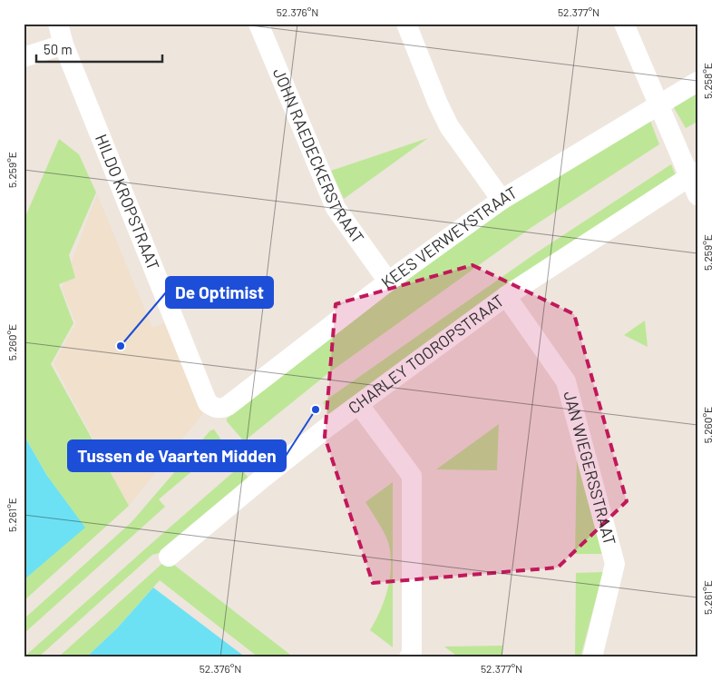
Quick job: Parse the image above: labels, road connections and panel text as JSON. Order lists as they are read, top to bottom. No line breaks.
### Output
{"streets":{"street":["JOHN RAEDECKERSTRAAT","HILDO KROPSTRAAT","KEES VERWEYSTRAAT","CHARLEY TOOROPSTRAAT","JAN WIEGERSSTRAAT"]},"crossings":[["JOHN RAEDECKERSTRAAT","KEES VERWEYSTRAAT"],["HILDO KROPSTRAAT","KEES VERWEYSTRAAT"],["CHARLEY TOOROPSTRAAT","JAN WIEGERSSTRAAT"]],"places":["De Optimist","Tussen de Vaarten Midden"],"scale_bar":"50 m","coordinates":["52.376°N","52.377°N","5.258°E","5.259°E","5.260°E","5.261°E"]}
